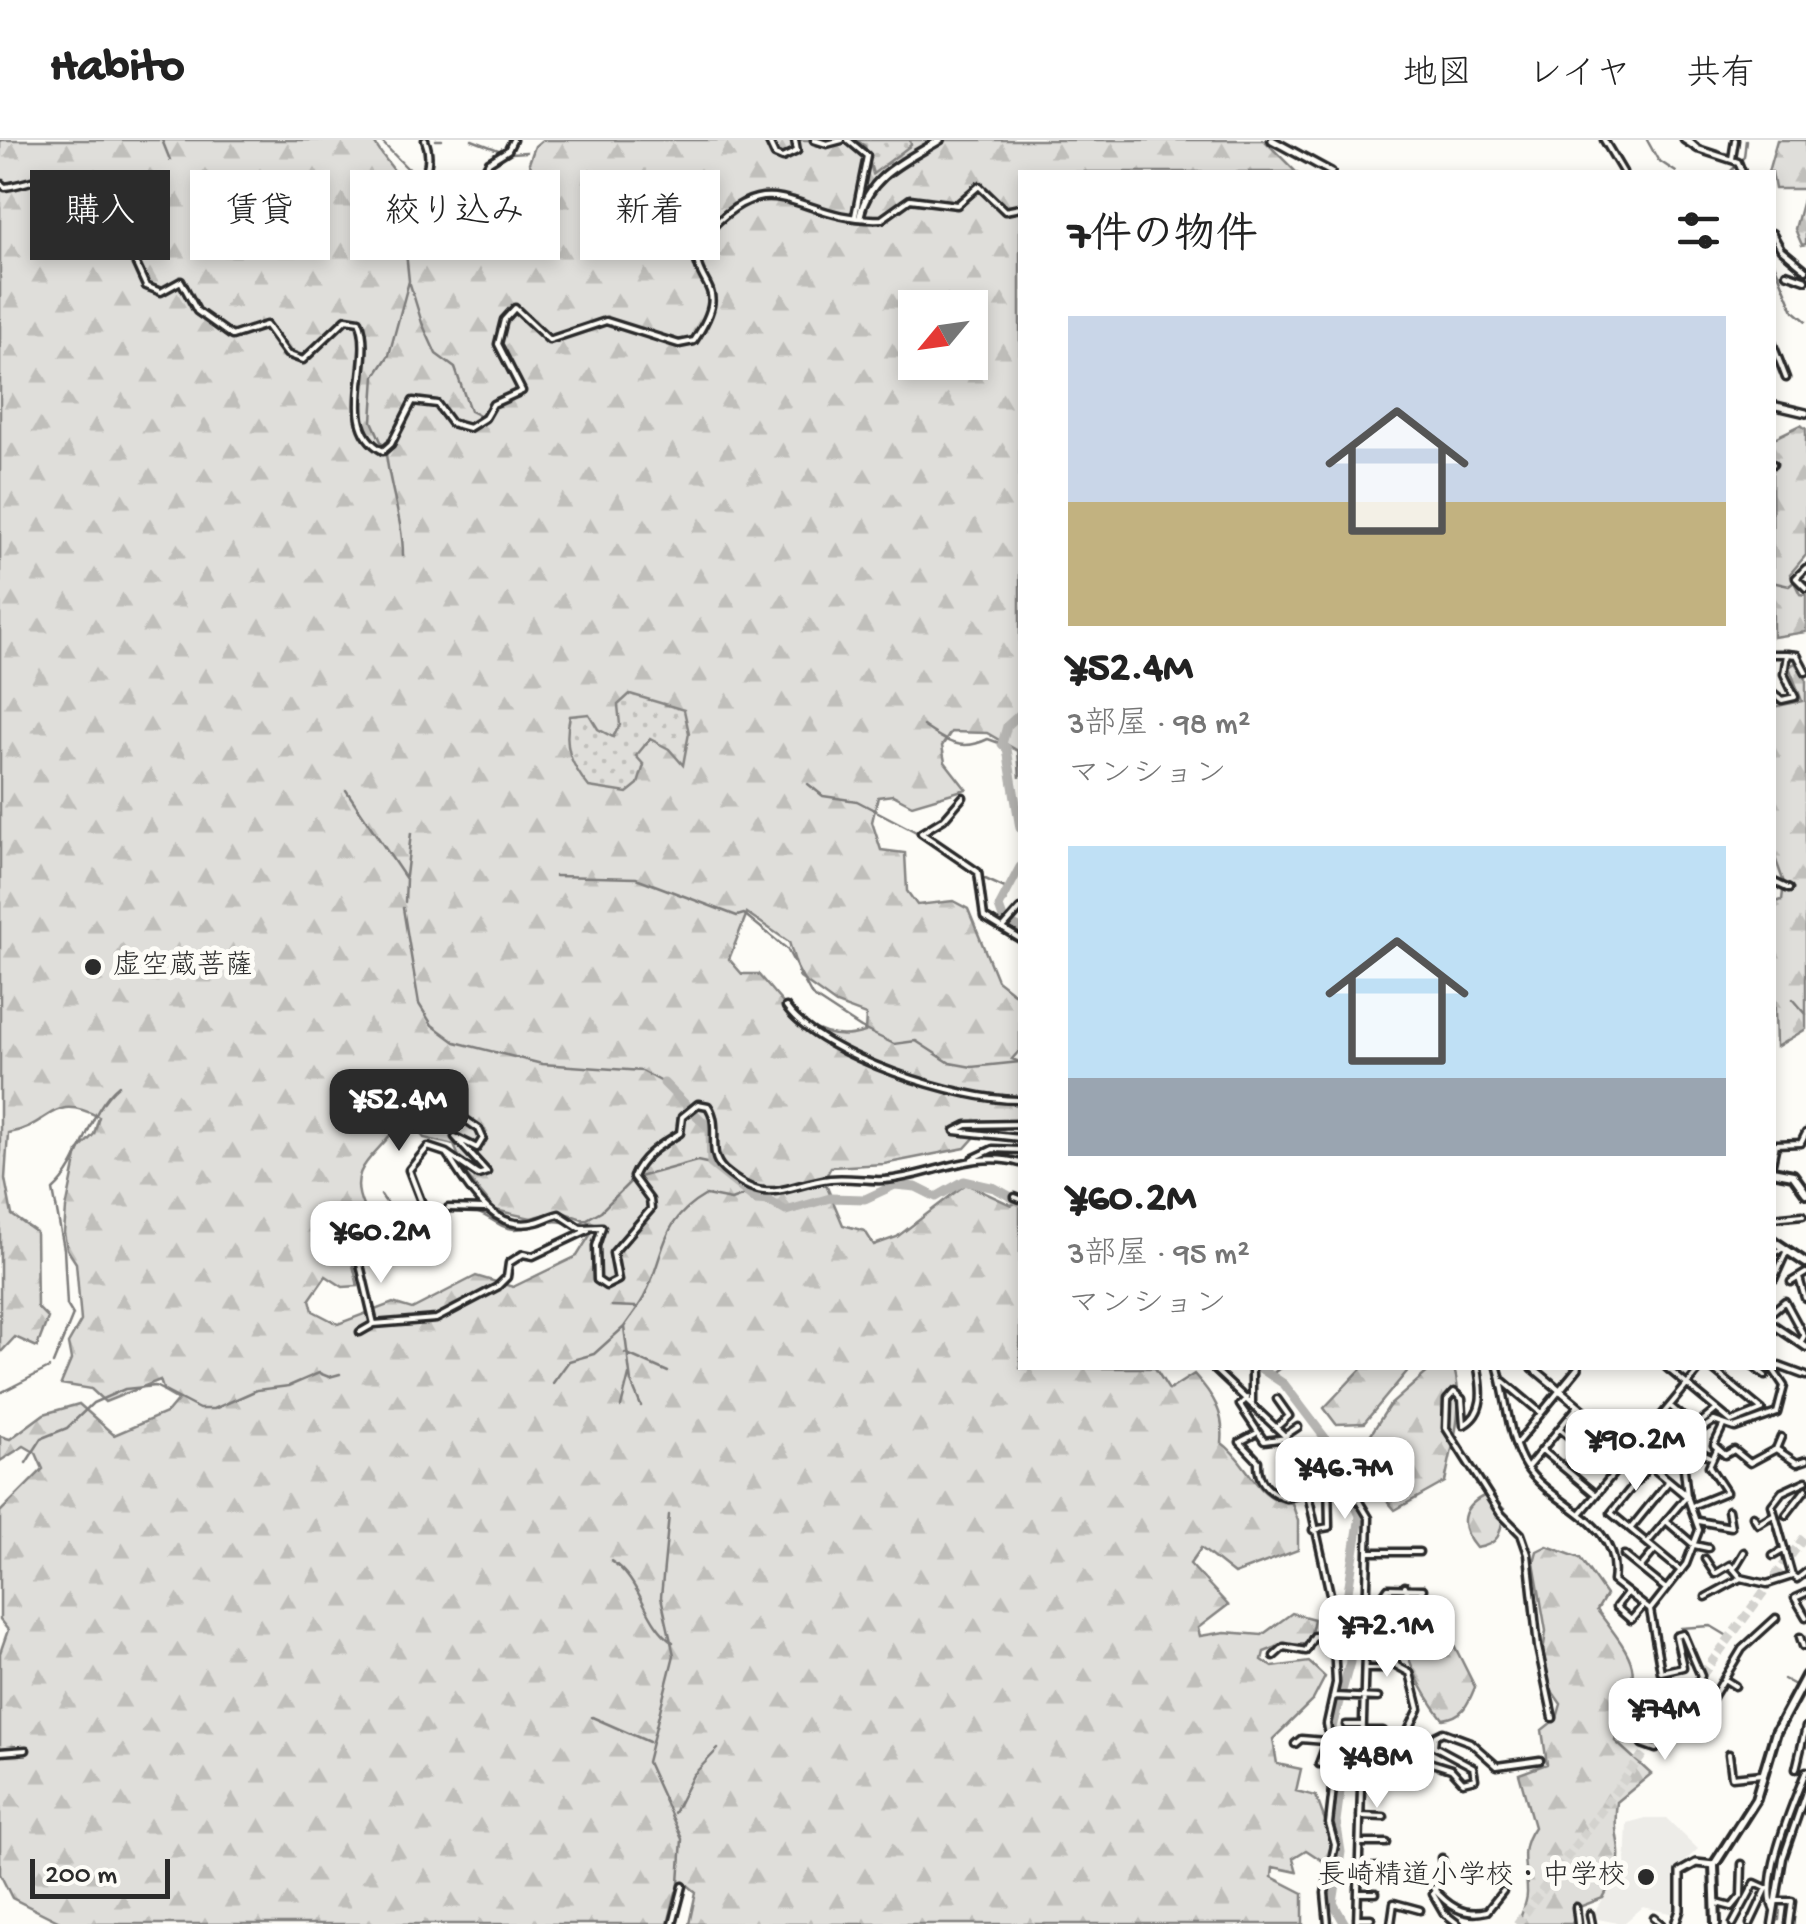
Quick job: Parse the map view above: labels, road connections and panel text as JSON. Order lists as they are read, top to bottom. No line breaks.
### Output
{"places":["虚空蔵菩薩","長崎精道小学校・中学校"],"scale_bar":"200 m","north":"bottom left","page":{"header":"Habito","nav":["地図","レイヤ","共有"],"chip":["購入","賃貸","絞り込み","新着"],"heading":"7件の物件","list":[{"name":"¥52.4M","note":"3部屋 · 98 m² · マンション"},{"name":"¥60.2M","note":"3部屋 · 95 m² · マンション"}],"price":["¥52.4M","¥60.2M","¥90.2M","¥46.7M","¥72.1M","¥74M","¥48M"],"scale":"200 m"}}
